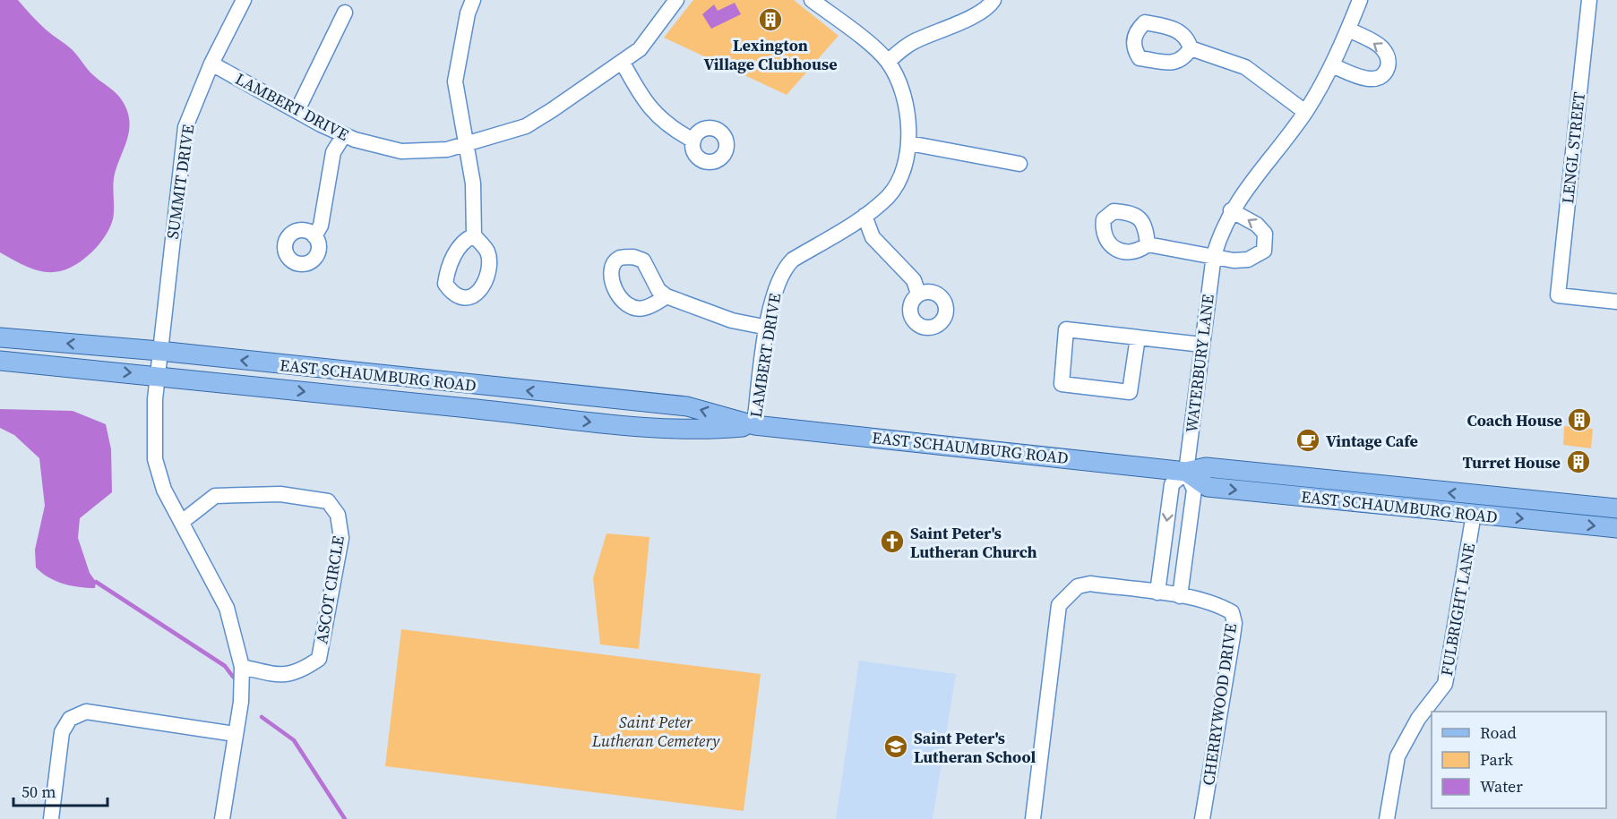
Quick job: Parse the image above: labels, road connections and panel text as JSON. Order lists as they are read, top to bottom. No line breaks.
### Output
{"streets":{"main road":["EAST SCHAUMBURG ROAD"],"street":["LAMBERT DRIVE","LENGL STREET","SUMMIT DRIVE","WATERBURY LANE","ASCOT CIRCLE","FULBRIGHT LANE","CHERRYWOOD DRIVE"]},"crossings":[["LAMBERT DRIVE","SUMMIT DRIVE"],["LAMBERT DRIVE","EAST SCHAUMBURG ROAD"],["SUMMIT DRIVE","EAST SCHAUMBURG ROAD"],["SUMMIT DRIVE","ASCOT CIRCLE"],["WATERBURY LANE","EAST SCHAUMBURG ROAD"],["WATERBURY LANE","CHERRYWOOD DRIVE"],["EAST SCHAUMBURG ROAD","FULBRIGHT LANE"]],"parks":["Saint Peter Lutheran Cemetery"],"places":{"building":["Lexington Village Clubhouse","Coach House","Turret House"],"cafe":["Vintage Cafe"],"church":["Saint Peter's Lutheran Church"],"school or university":["Saint Peter's Lutheran School"]},"legend":["Road","Park","Water"],"scale_bar":"50 m"}
